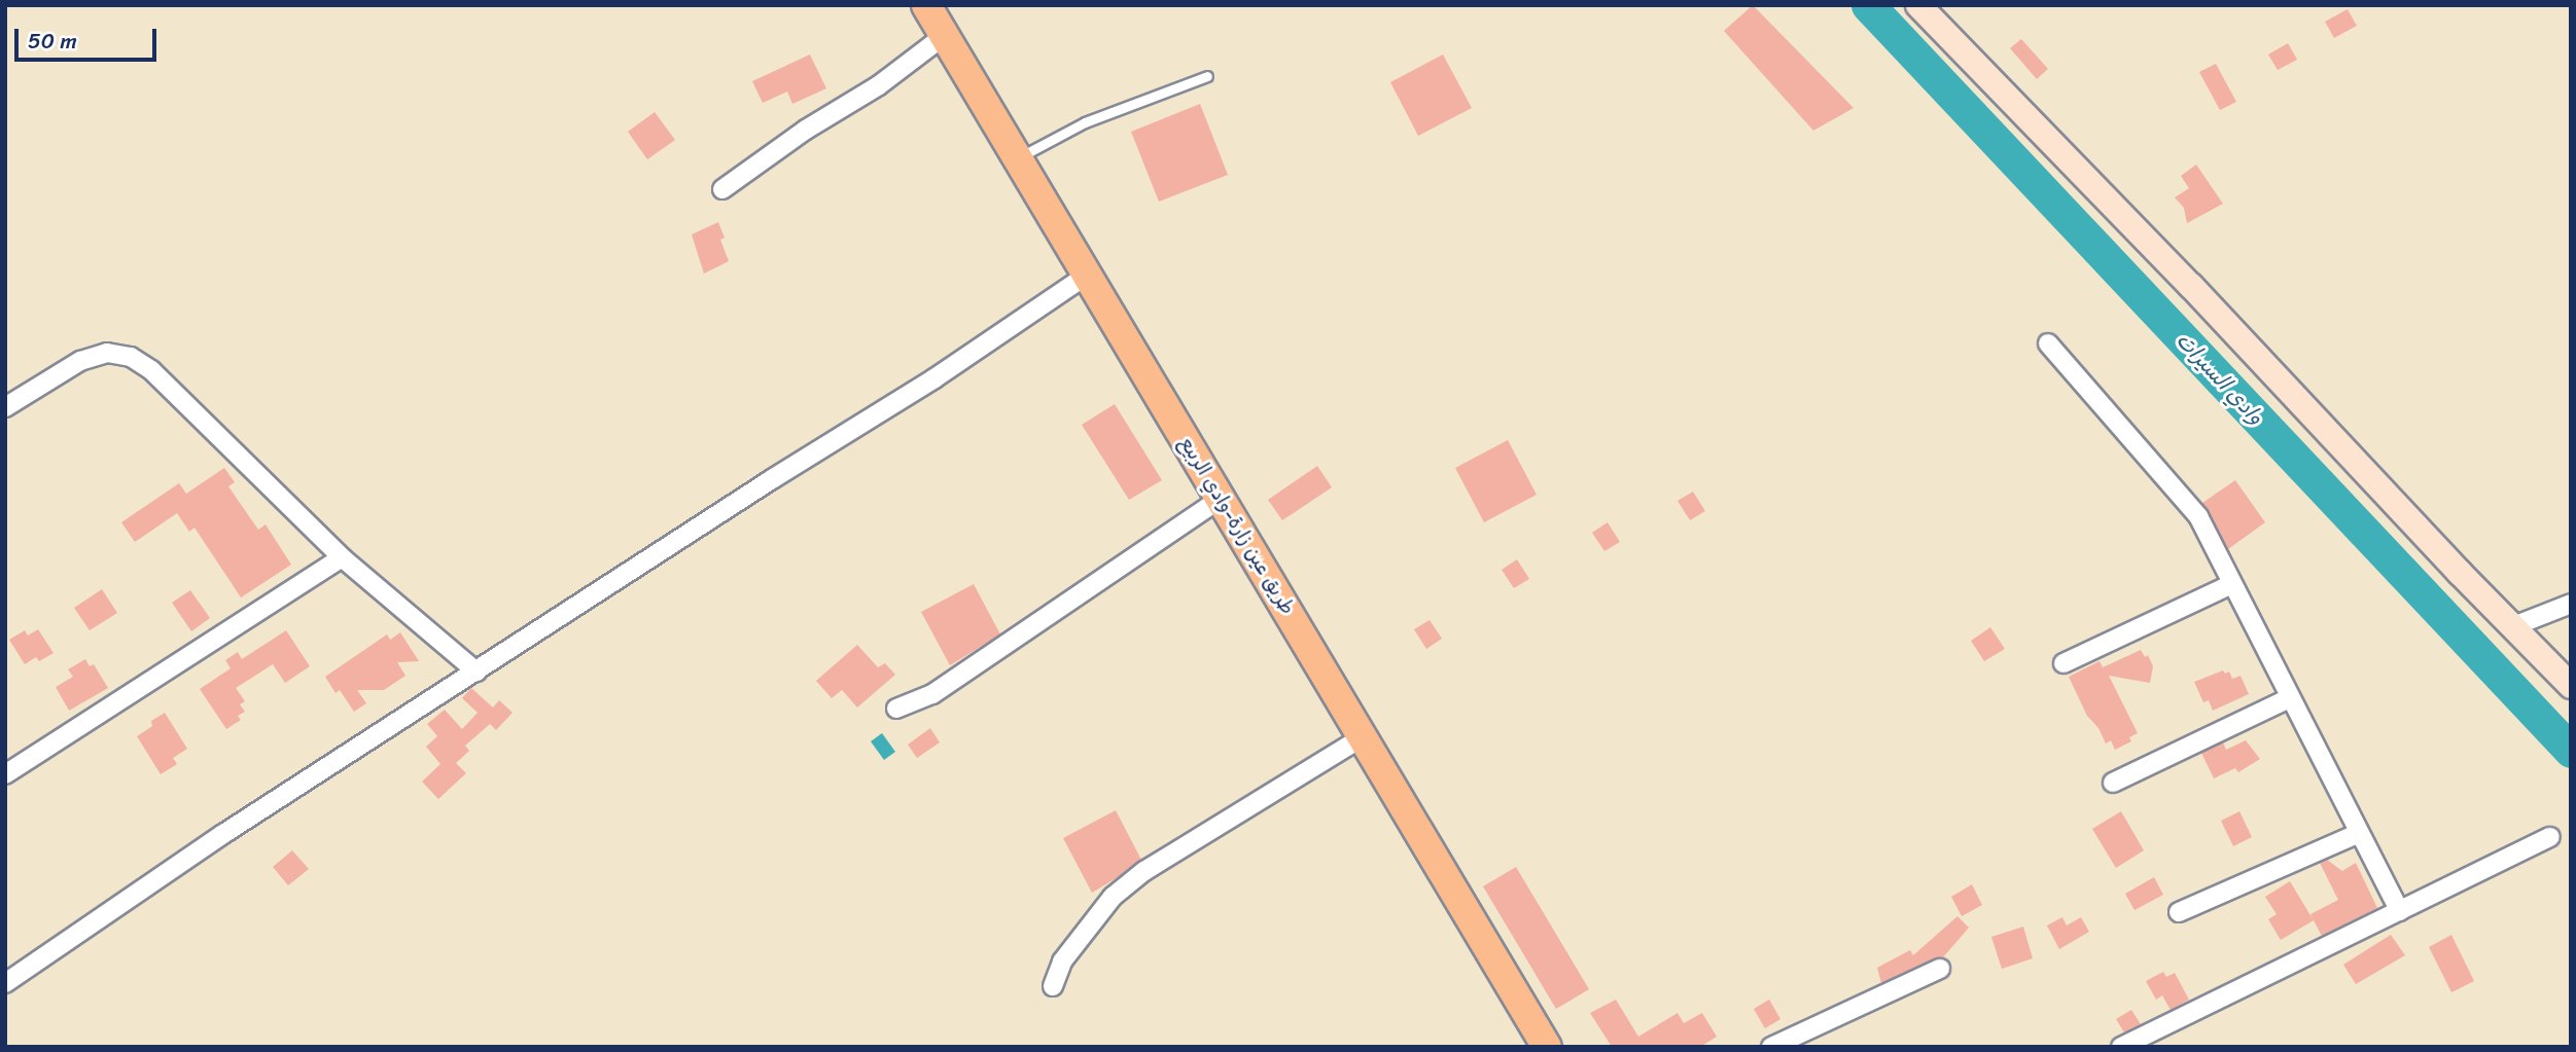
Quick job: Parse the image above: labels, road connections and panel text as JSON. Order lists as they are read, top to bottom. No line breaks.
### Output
{"streets":{"main road":["طريق عين زارة-وادي الربيع"]},"water":["وادي السيرات"],"scale_bar":"50 m"}
